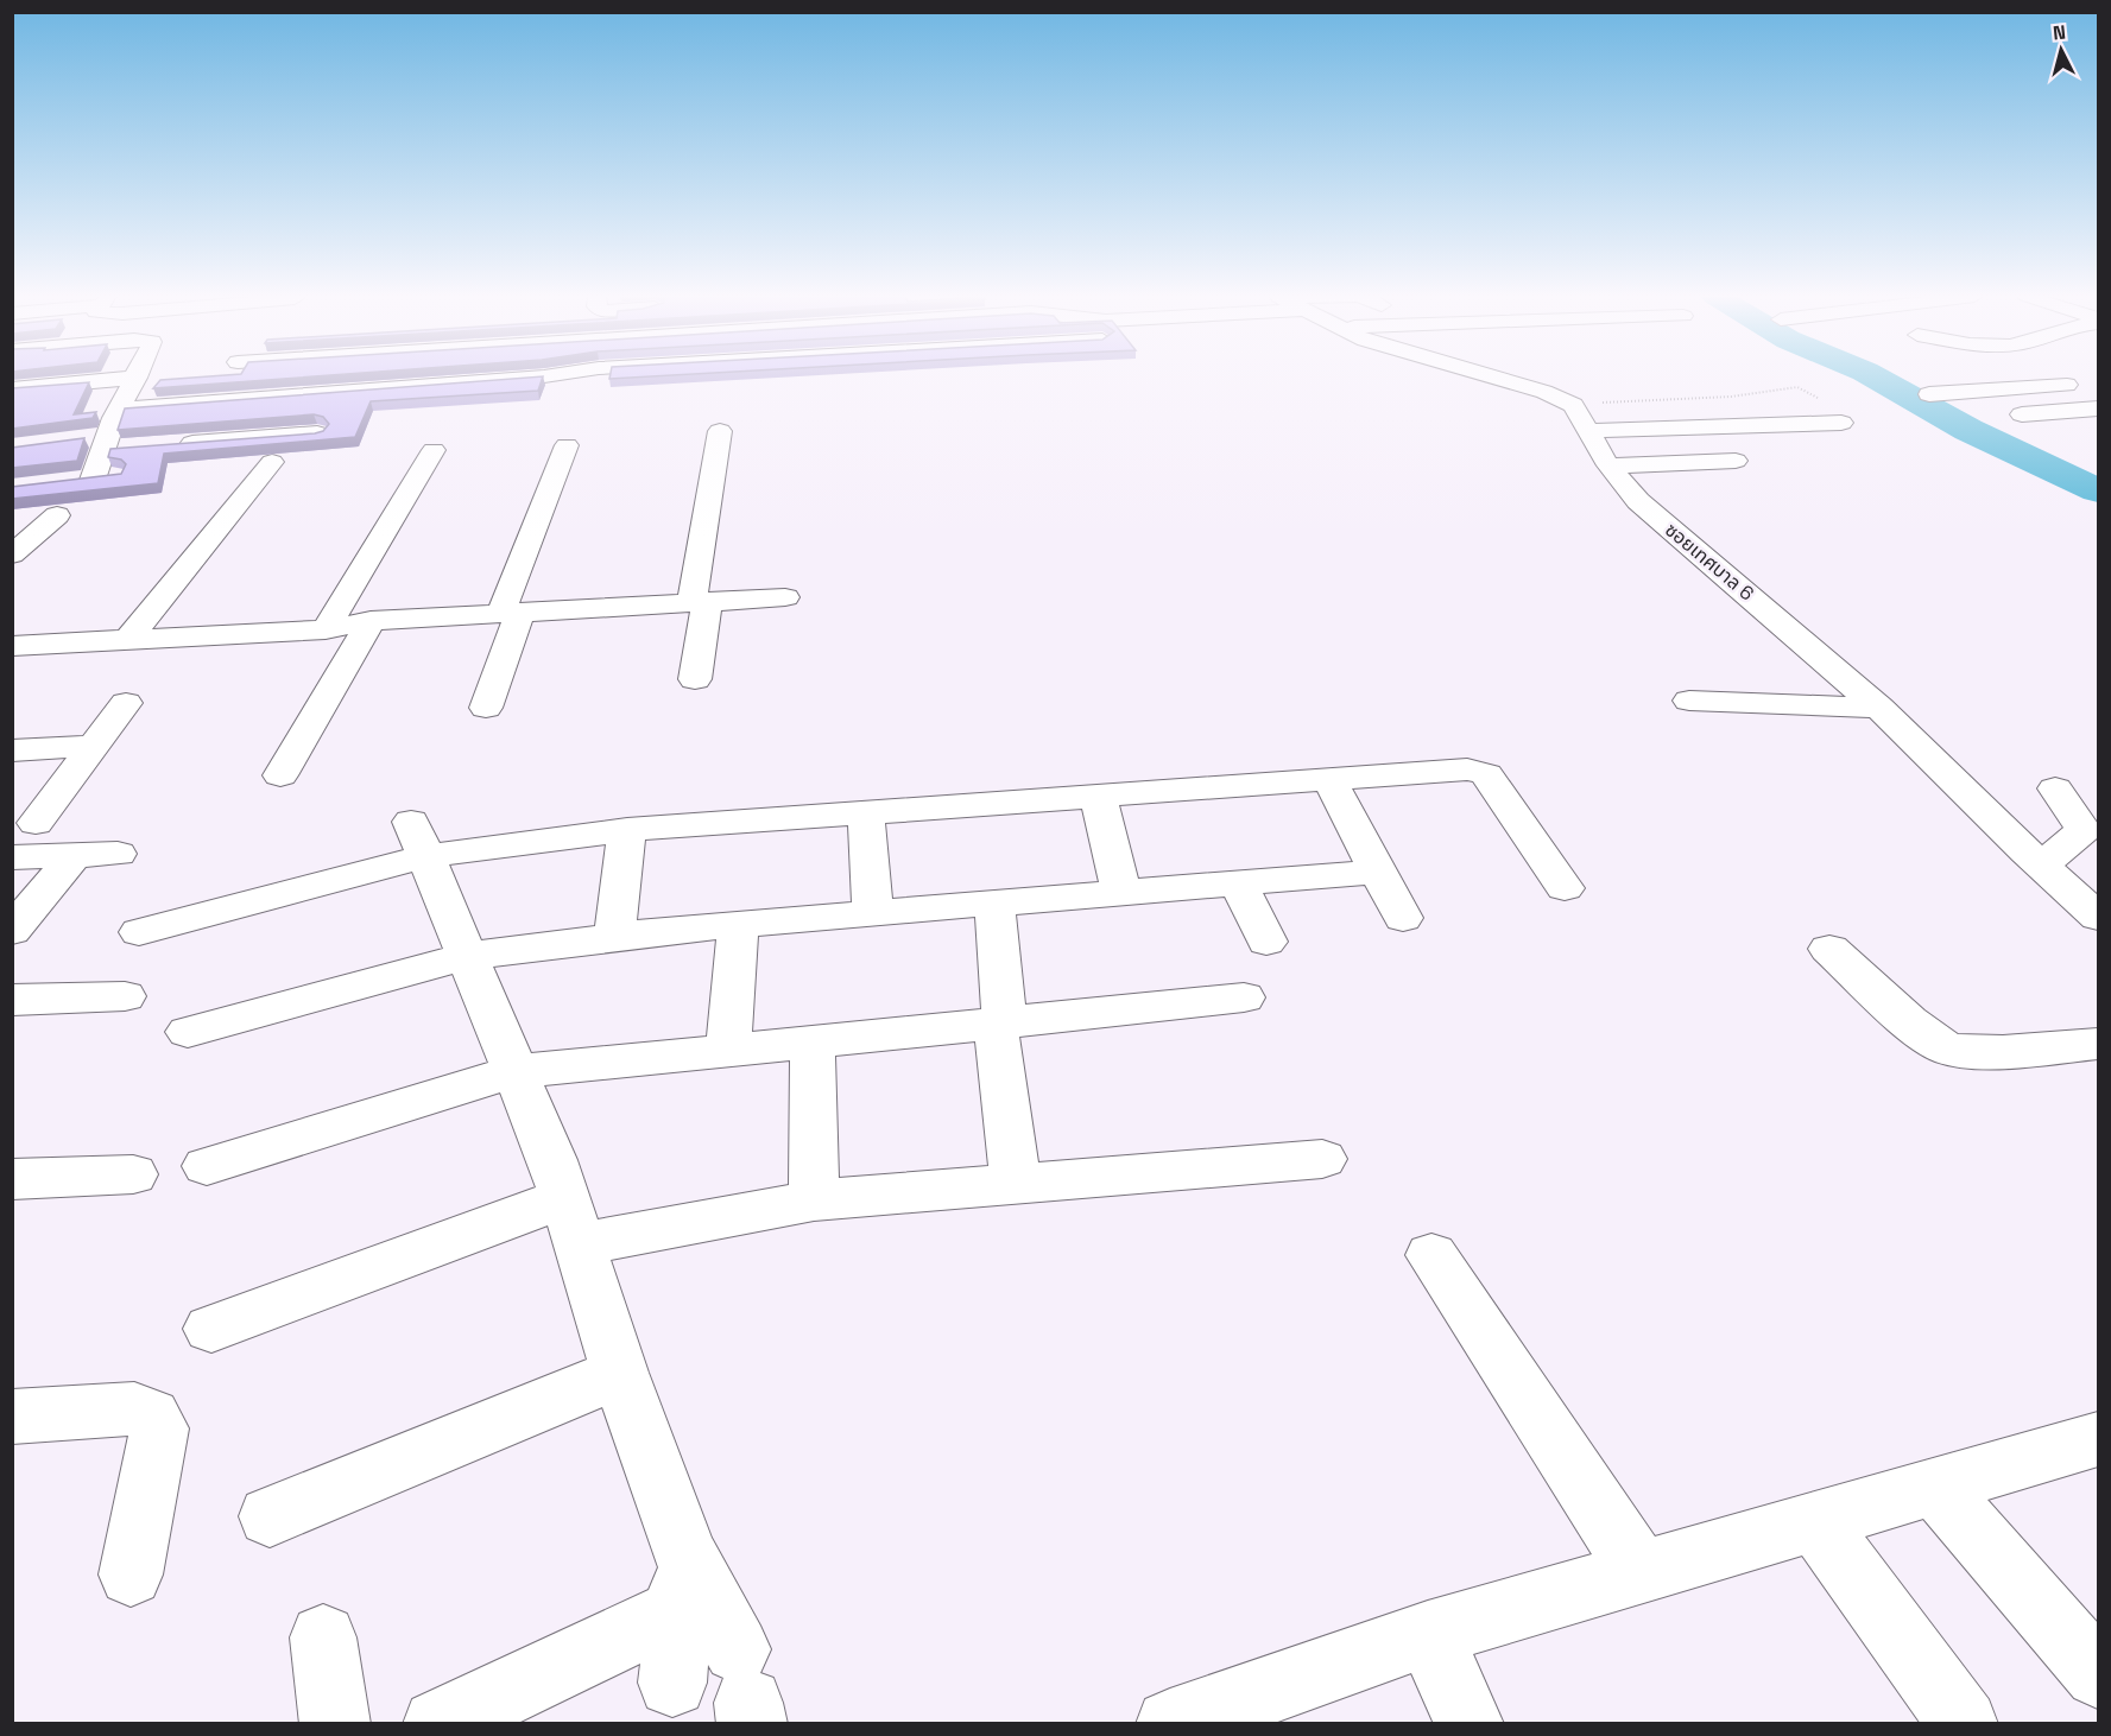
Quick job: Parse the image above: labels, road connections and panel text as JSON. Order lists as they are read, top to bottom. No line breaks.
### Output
{"streets":{"street":["ซอยเทศบาล 6"]},"north":"top"}
